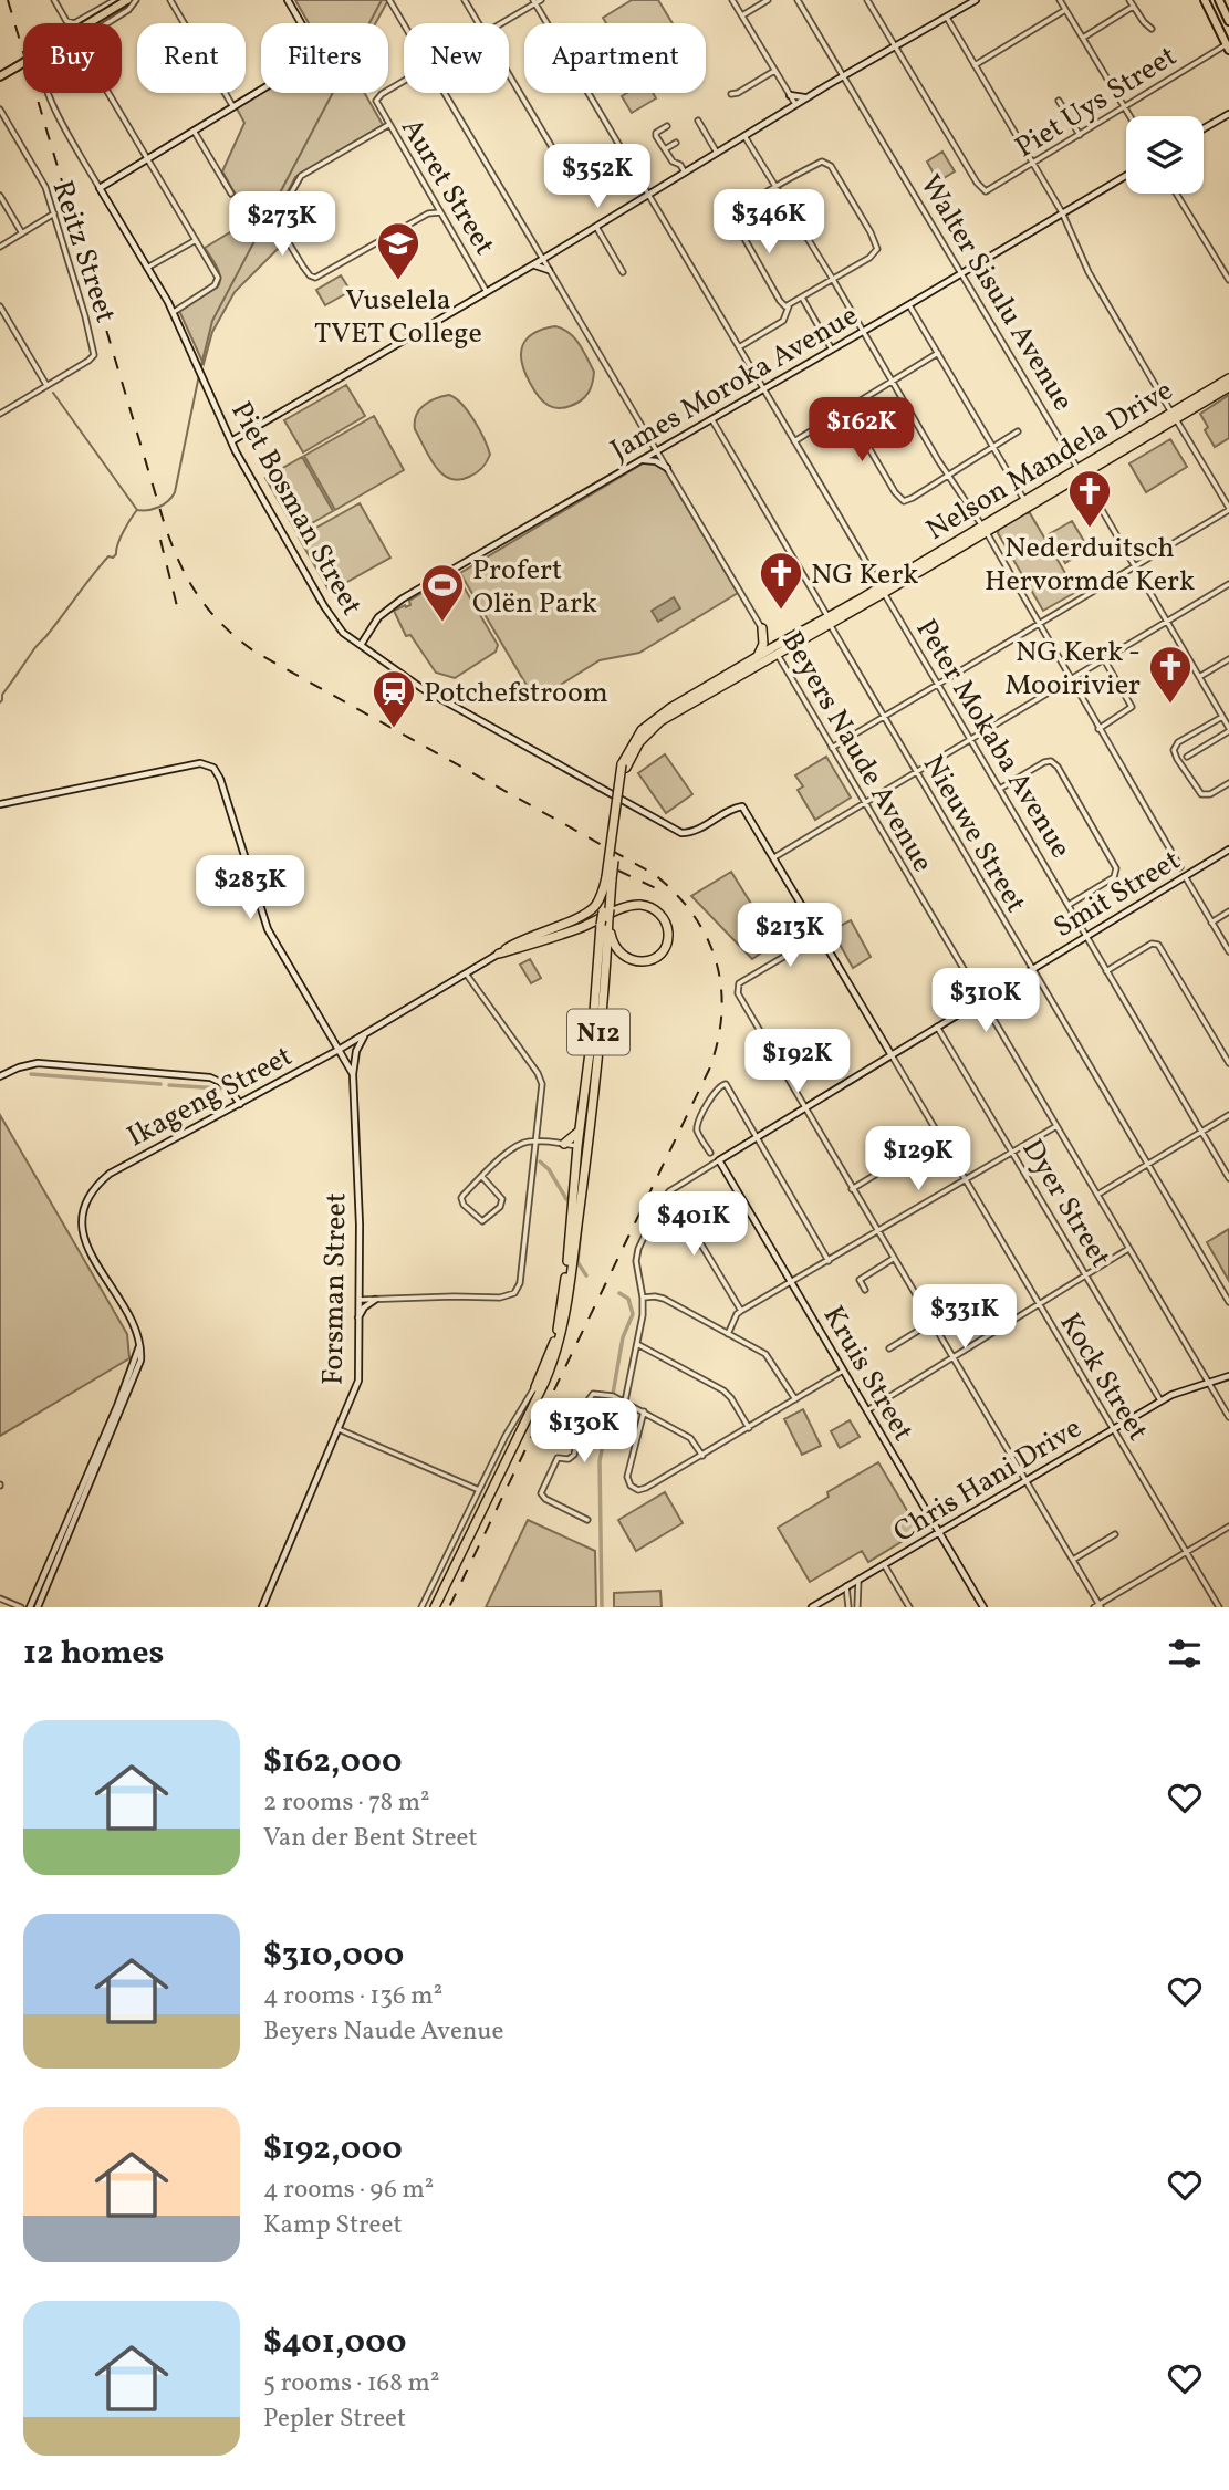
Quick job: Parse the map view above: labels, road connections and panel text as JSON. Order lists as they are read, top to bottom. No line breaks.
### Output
{"streets":{"highway":["Nelson Mandela Drive","N12"],"street":["Piet Uys Street","Auret Street","Reitz Street","Walter Sisulu Avenue","James Moroka Avenue","Piet Bosman Street","Peter Mokaba Avenue","Beyers Naude Avenue","Nieuwe Street","Smit Street","Ikageng Street","Dyer Street","Forsman Street","Kruis Street","Kock Street","Chris Hani Drive"]},"crossings":[["Walter Sisulu Avenue","James Moroka Avenue"],["Walter Sisulu Avenue","Nelson Mandela Drive"],["James Moroka Avenue","Piet Bosman Street"],["James Moroka Avenue","Peter Mokaba Avenue"],["James Moroka Avenue","Beyers Naude Avenue"],["James Moroka Avenue","Nieuwe Street"],["Nelson Mandela Drive","Peter Mokaba Avenue"],["Nelson Mandela Drive","Beyers Naude Avenue"],["Nelson Mandela Drive","Nieuwe Street"],["Piet Bosman Street","Kock Street"],["Peter Mokaba Avenue","Smit Street"],["Beyers Naude Avenue","Smit Street"],["Beyers Naude Avenue","Chris Hani Drive"],["Nieuwe Street","Smit Street"],["Smit Street","Dyer Street"],["Smit Street","Kruis Street"],["Smit Street","Kock Street"],["Ikageng Street","Forsman Street"],["Dyer Street","Chris Hani Drive"],["Kruis Street","Chris Hani Drive"],["Kock Street","Chris Hani Drive"]],"places":{"school or university":["Vuselela TVET College"],"church":["Nederduitsch Hervormde Kerk","NG Kerk","NG Kerk - Mooirivier"],"sports":["Profert Olën Park"],"station":["Potchefstroom"]},"page":{"chip":["Buy","Rent","Filters","New","Apartment"],"price":["$352K","$346K","$273K","$162K","$283K","$213K","$310K","$192K","$129K","$401K","$331K","$130K"],"heading":"12 homes","list":[{"name":"$162,000","note":"2 rooms · 78 m² · Van der Bent Street"},{"name":"$310,000","note":"4 rooms · 136 m² · Beyers Naude Avenue"},{"name":"$192,000","note":"4 rooms · 96 m² · Kamp Street"},{"name":"$401,000","note":"5 rooms · 168 m² · Pepler Street"}]}}
